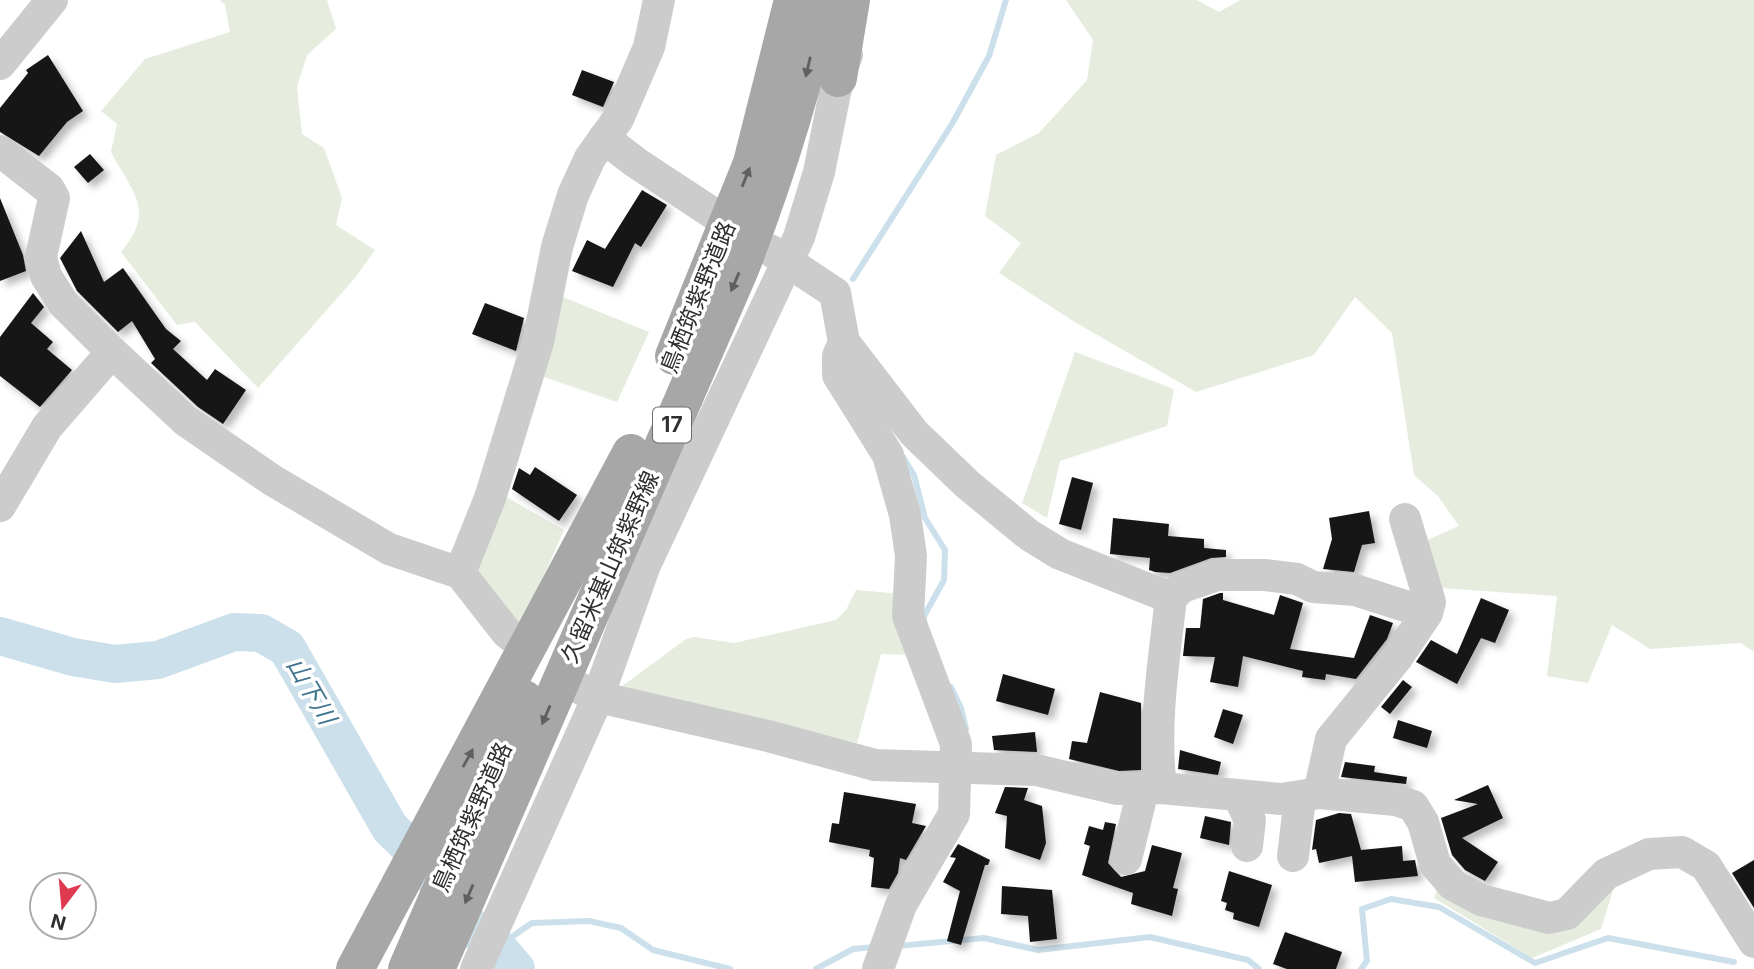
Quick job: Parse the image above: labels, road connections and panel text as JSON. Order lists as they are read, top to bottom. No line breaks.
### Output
{"streets":{"main road":["鳥栖筑紫野道路","17","久留米基山筑紫野線"]},"crossings":[["鳥栖筑紫野道路","久留米基山筑紫野線"]],"one_way":["鳥栖筑紫野道路","久留米基山筑紫野線"],"water":["山下川"],"north":"bottom"}
